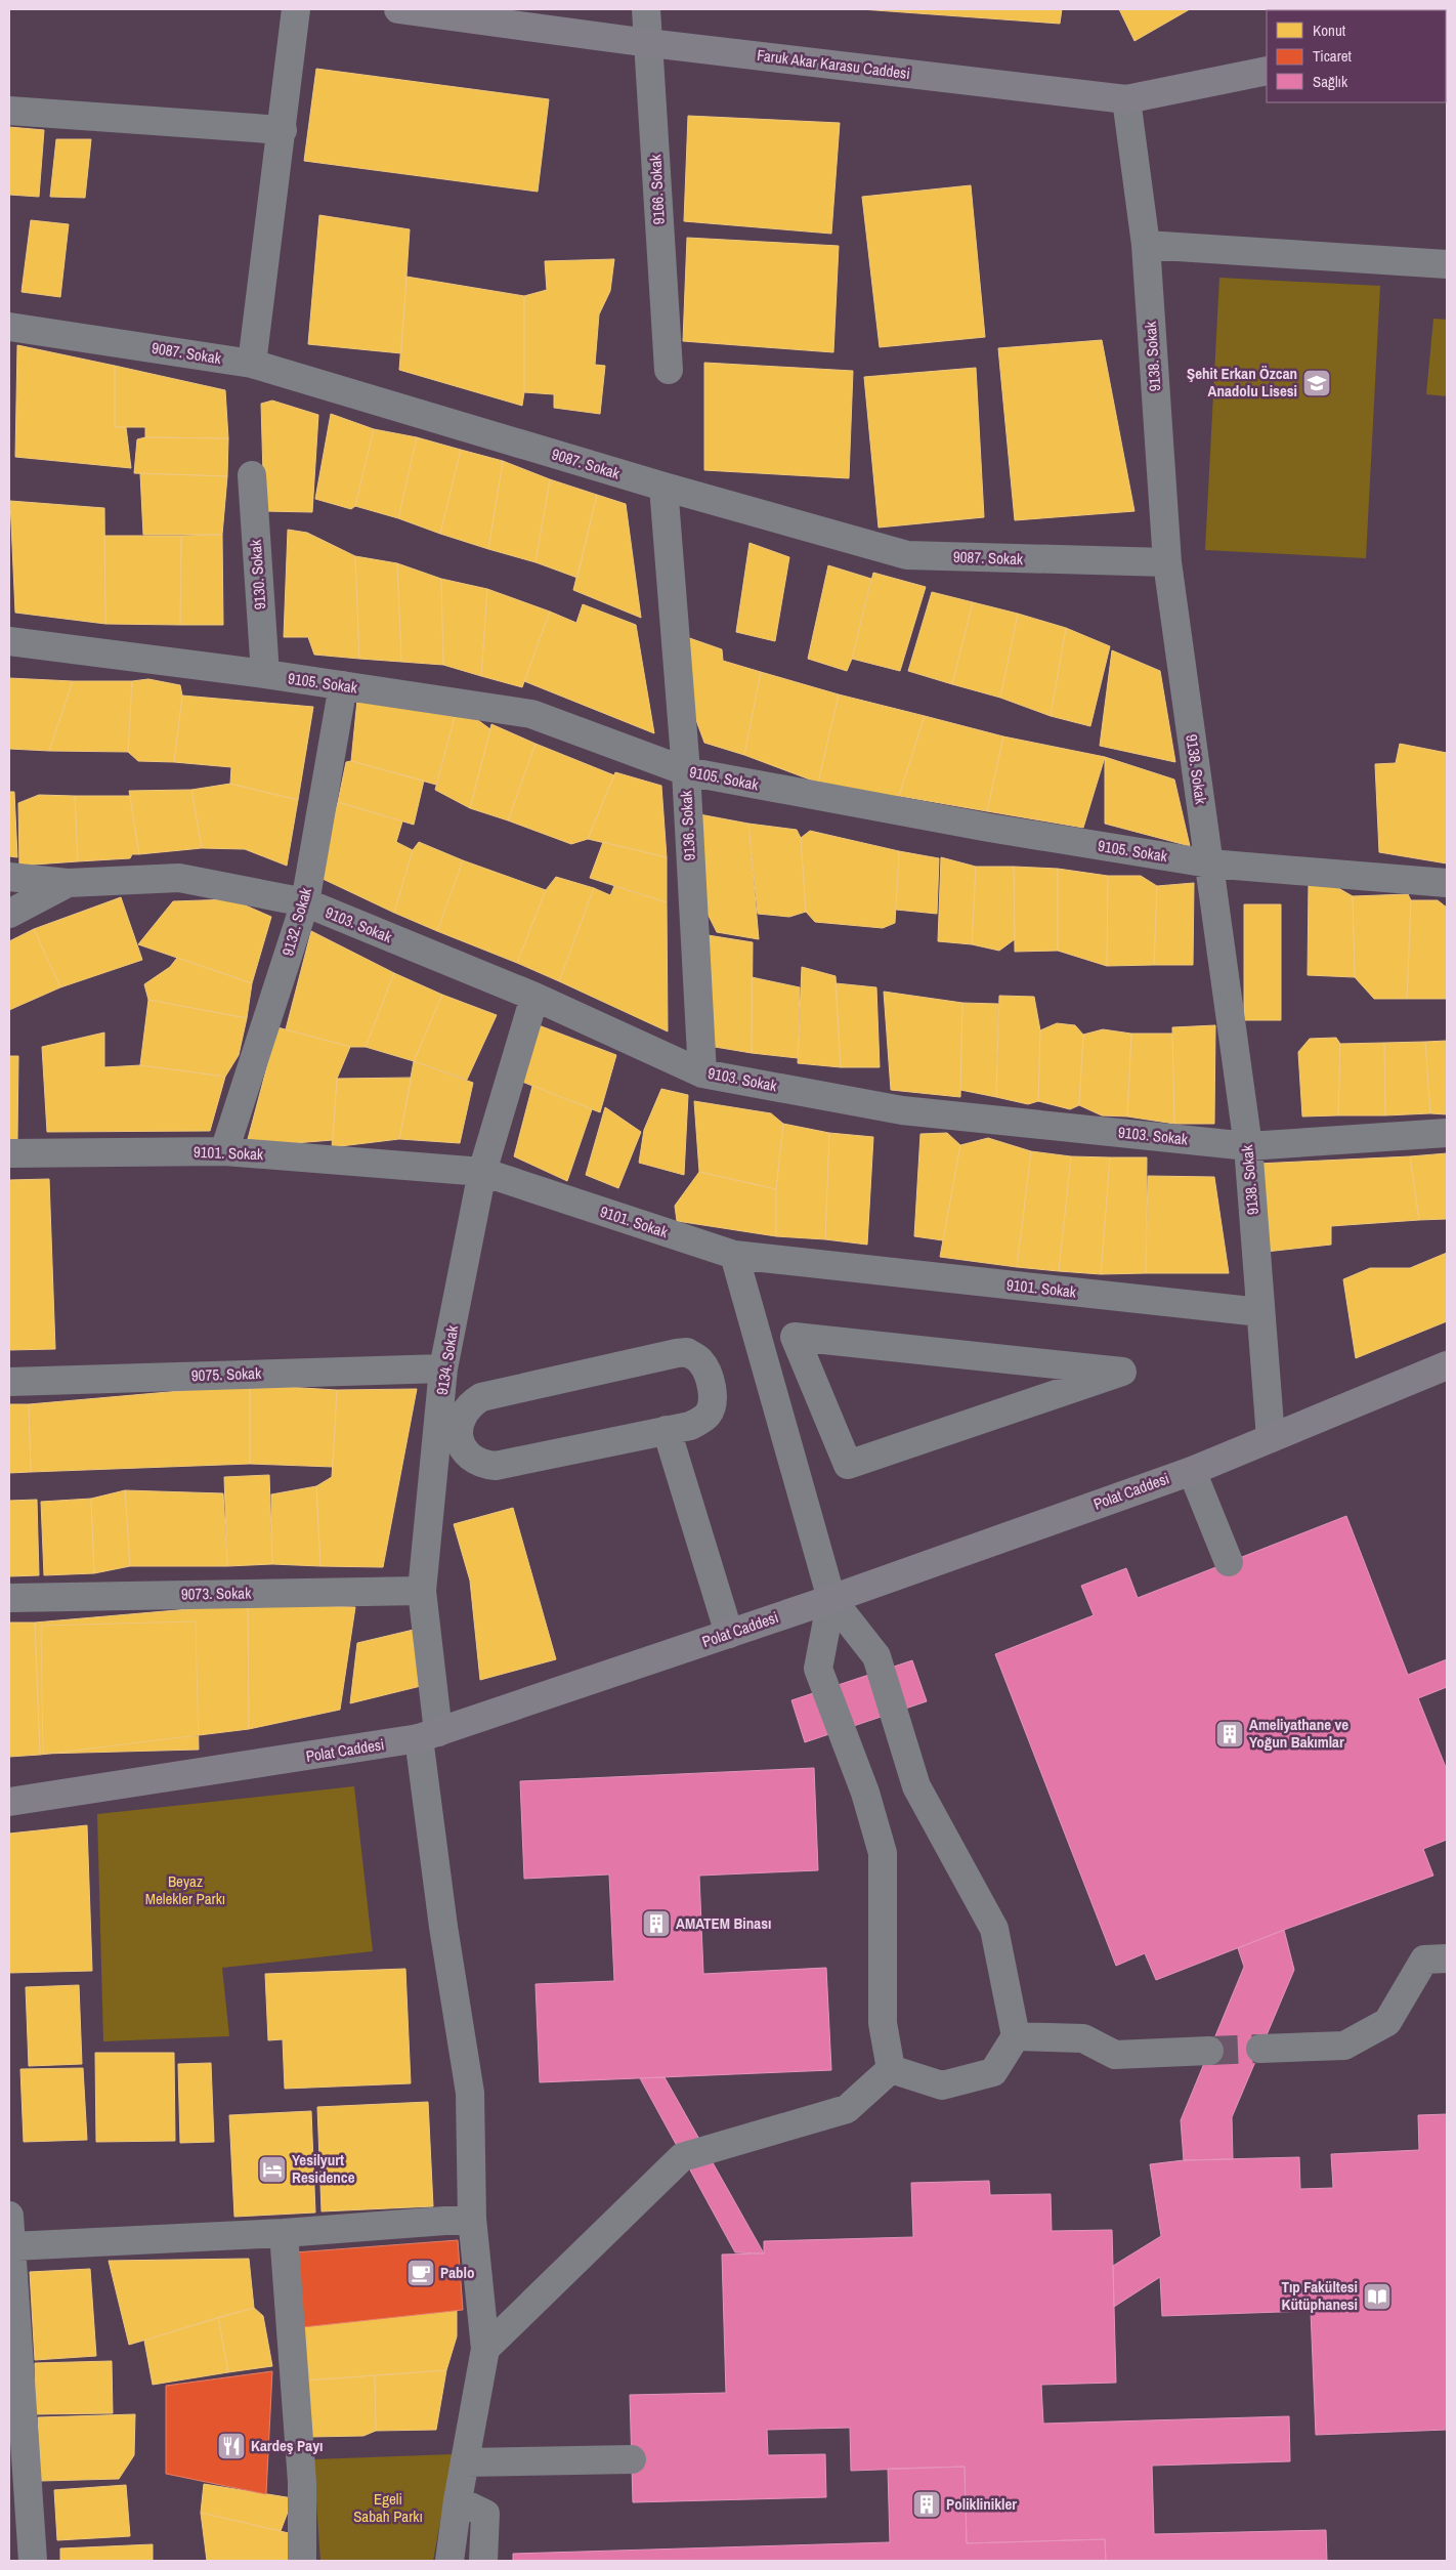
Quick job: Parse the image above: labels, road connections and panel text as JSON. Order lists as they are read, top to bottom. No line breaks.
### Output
{"streets":{"main road":["Faruk Akar Karasu Caddesi","Polat Caddesi"],"street":["9166. Sokak","9087. Sokak","9138. Sokak","9130. Sokak","9105. Sokak","9136. Sokak","9132. Sokak","9103. Sokak","9101. Sokak","9134. Sokak","9075. Sokak","9073. Sokak"]},"crossings":[["Faruk Akar Karasu Caddesi","9166. Sokak"],["Faruk Akar Karasu Caddesi","9138. Sokak"],["9087. Sokak","9138. Sokak"],["9087. Sokak","9136. Sokak"],["9138. Sokak","9105. Sokak"],["9138. Sokak","9103. Sokak"],["9138. Sokak","9101. Sokak"],["9138. Sokak","Polat Caddesi"],["9130. Sokak","9105. Sokak"],["9105. Sokak","9136. Sokak"],["9105. Sokak","9132. Sokak"],["9136. Sokak","9103. Sokak"],["9132. Sokak","9103. Sokak"],["9132. Sokak","9101. Sokak"],["9103. Sokak","9134. Sokak"],["9101. Sokak","9134. Sokak"],["9134. Sokak","9075. Sokak"],["9134. Sokak","Polat Caddesi"],["9134. Sokak","9073. Sokak"]],"parks":["Beyaz Melekler Parkı","Egeli Sabah Parkı"],"places":{"school or university":["Şehit Erkan Özcan Anadolu Lisesi"],"building":["Ameliyathane ve Yoğun Bakımlar","AMATEM Binası","Poliklinikler"],"hotel":["Yesilyurt Residence"],"cafe":["Pablo"],"library":["Tıp Fakültesi Kütüphanesi"],"restaurant":["Kardeş Payı"]},"legend":["Konut","Ticaret","Sağlık"]}
